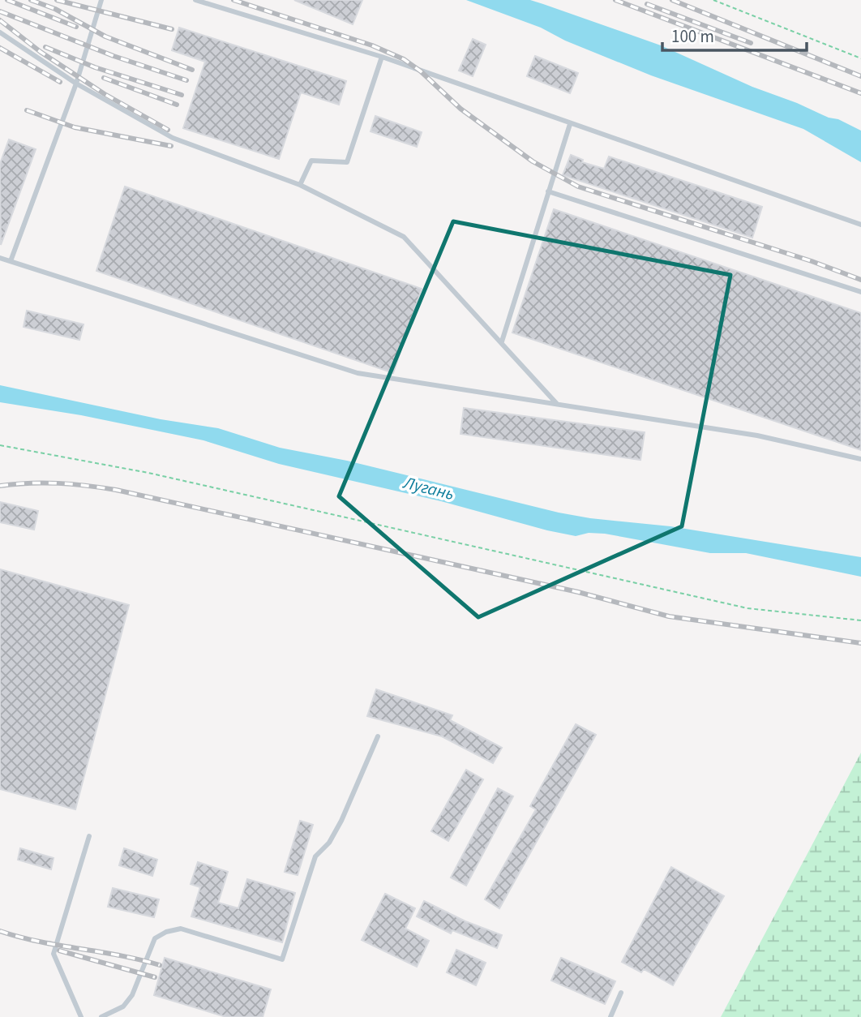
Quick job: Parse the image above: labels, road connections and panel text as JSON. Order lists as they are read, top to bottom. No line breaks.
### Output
{"water":["Лугань"],"scale_bar":"100 m"}
